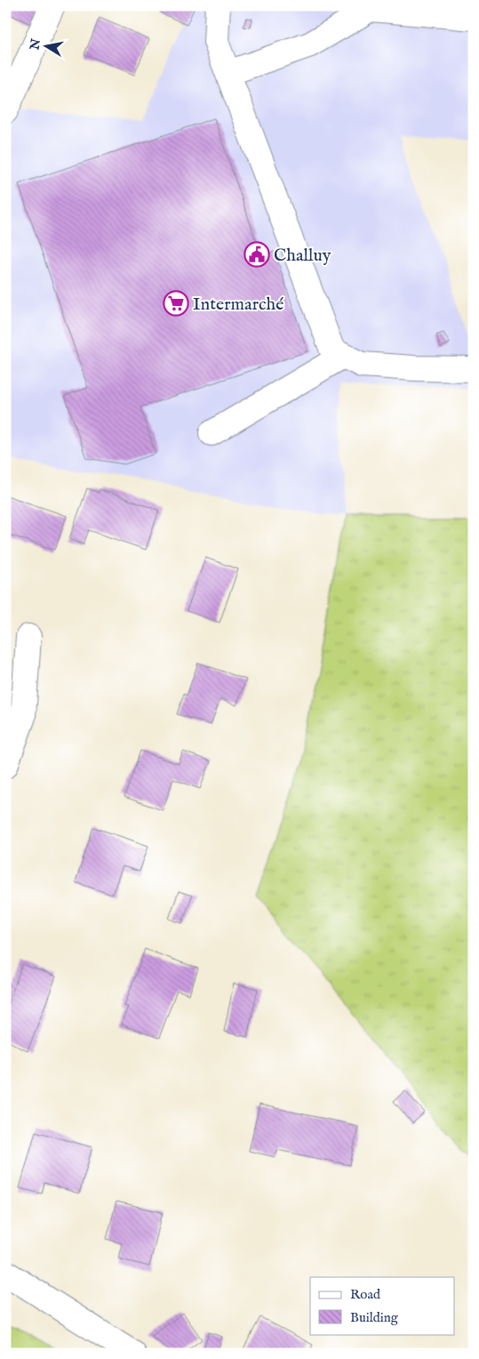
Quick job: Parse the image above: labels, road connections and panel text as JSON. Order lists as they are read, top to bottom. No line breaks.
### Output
{"places":{"public building":["Challuy"],"supermarket":["Intermarché"]},"legend":["Road","Building"],"north":"left"}
